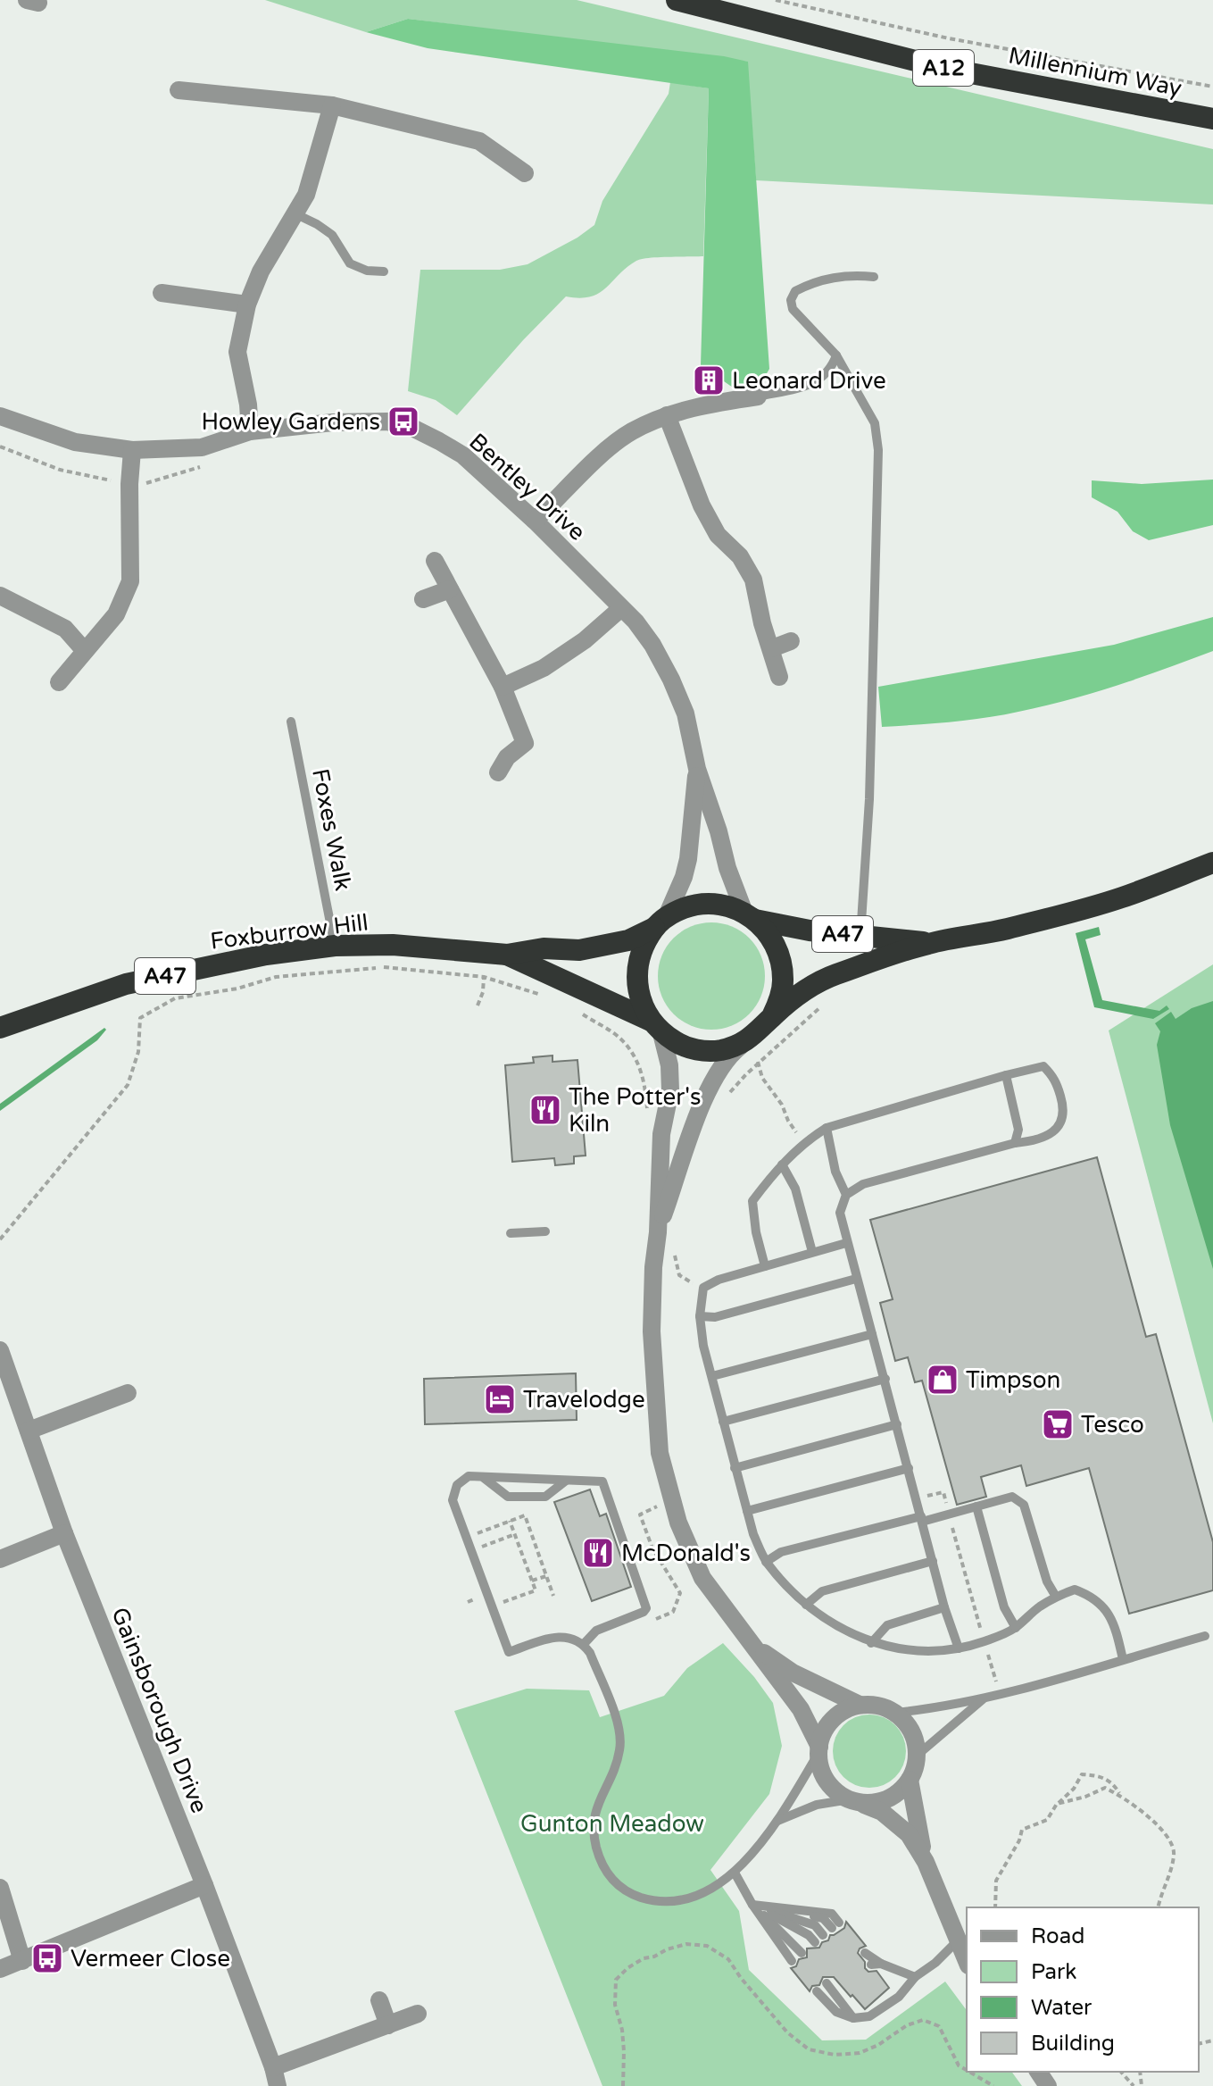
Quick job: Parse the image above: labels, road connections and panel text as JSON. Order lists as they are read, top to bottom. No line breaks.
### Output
{"streets":{"highway":["A12","Millennium Way","Foxburrow Hill","A47"],"street":["Bentley Drive","Gainsborough Drive"],"lane":["Foxes Walk"]},"crossings":[["Bentley Drive","Foxburrow Hill"],["Bentley Drive","A47"],["Foxes Walk","Foxburrow Hill"],["Foxburrow Hill","A47"]],"parks":["Gunton Meadow"],"places":{"building":["Leonard Drive"],"bus stop":["Howley Gardens","Vermeer Close"],"restaurant":["The Potter's Kiln","McDonald's"],"shop":["Timpson"],"hotel":["Travelodge"],"supermarket":["Tesco"]},"legend":["Road","Park","Water","Building"]}
